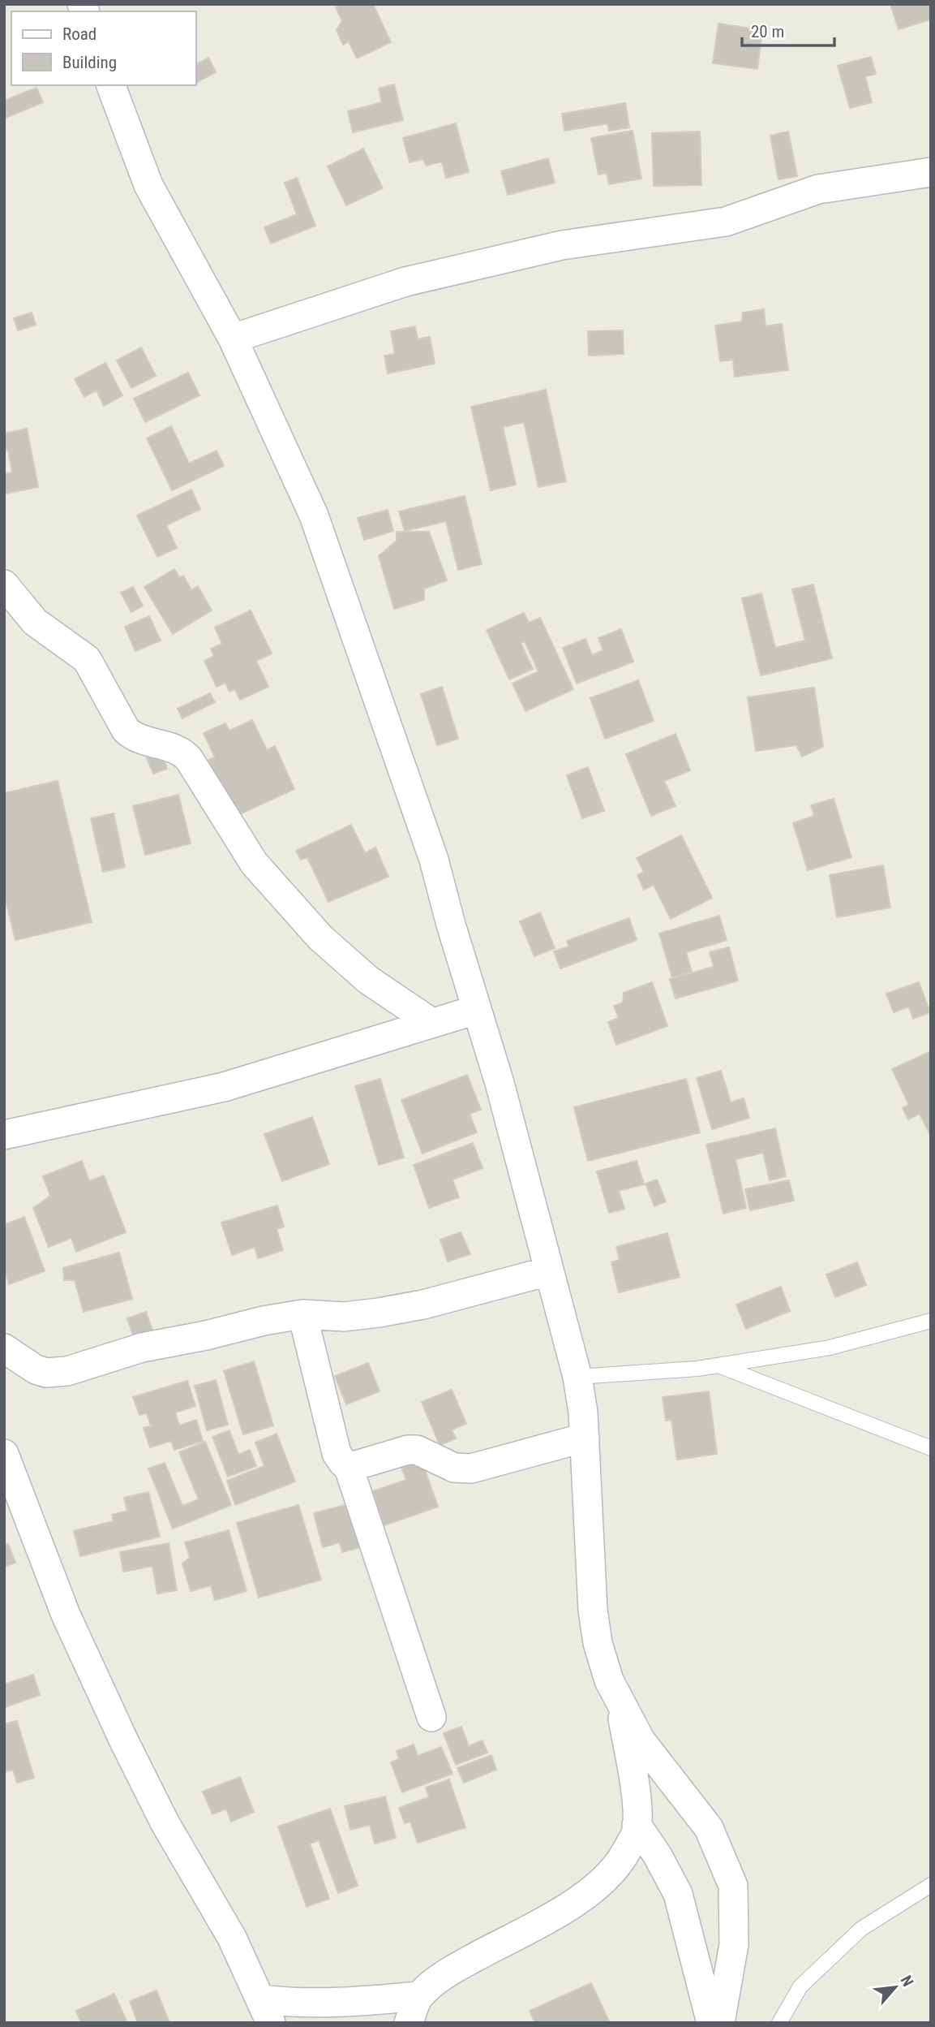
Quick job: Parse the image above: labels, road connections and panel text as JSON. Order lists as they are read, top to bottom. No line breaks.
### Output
{"legend":["Road","Building"],"scale_bar":"20 m","north":"top right"}
